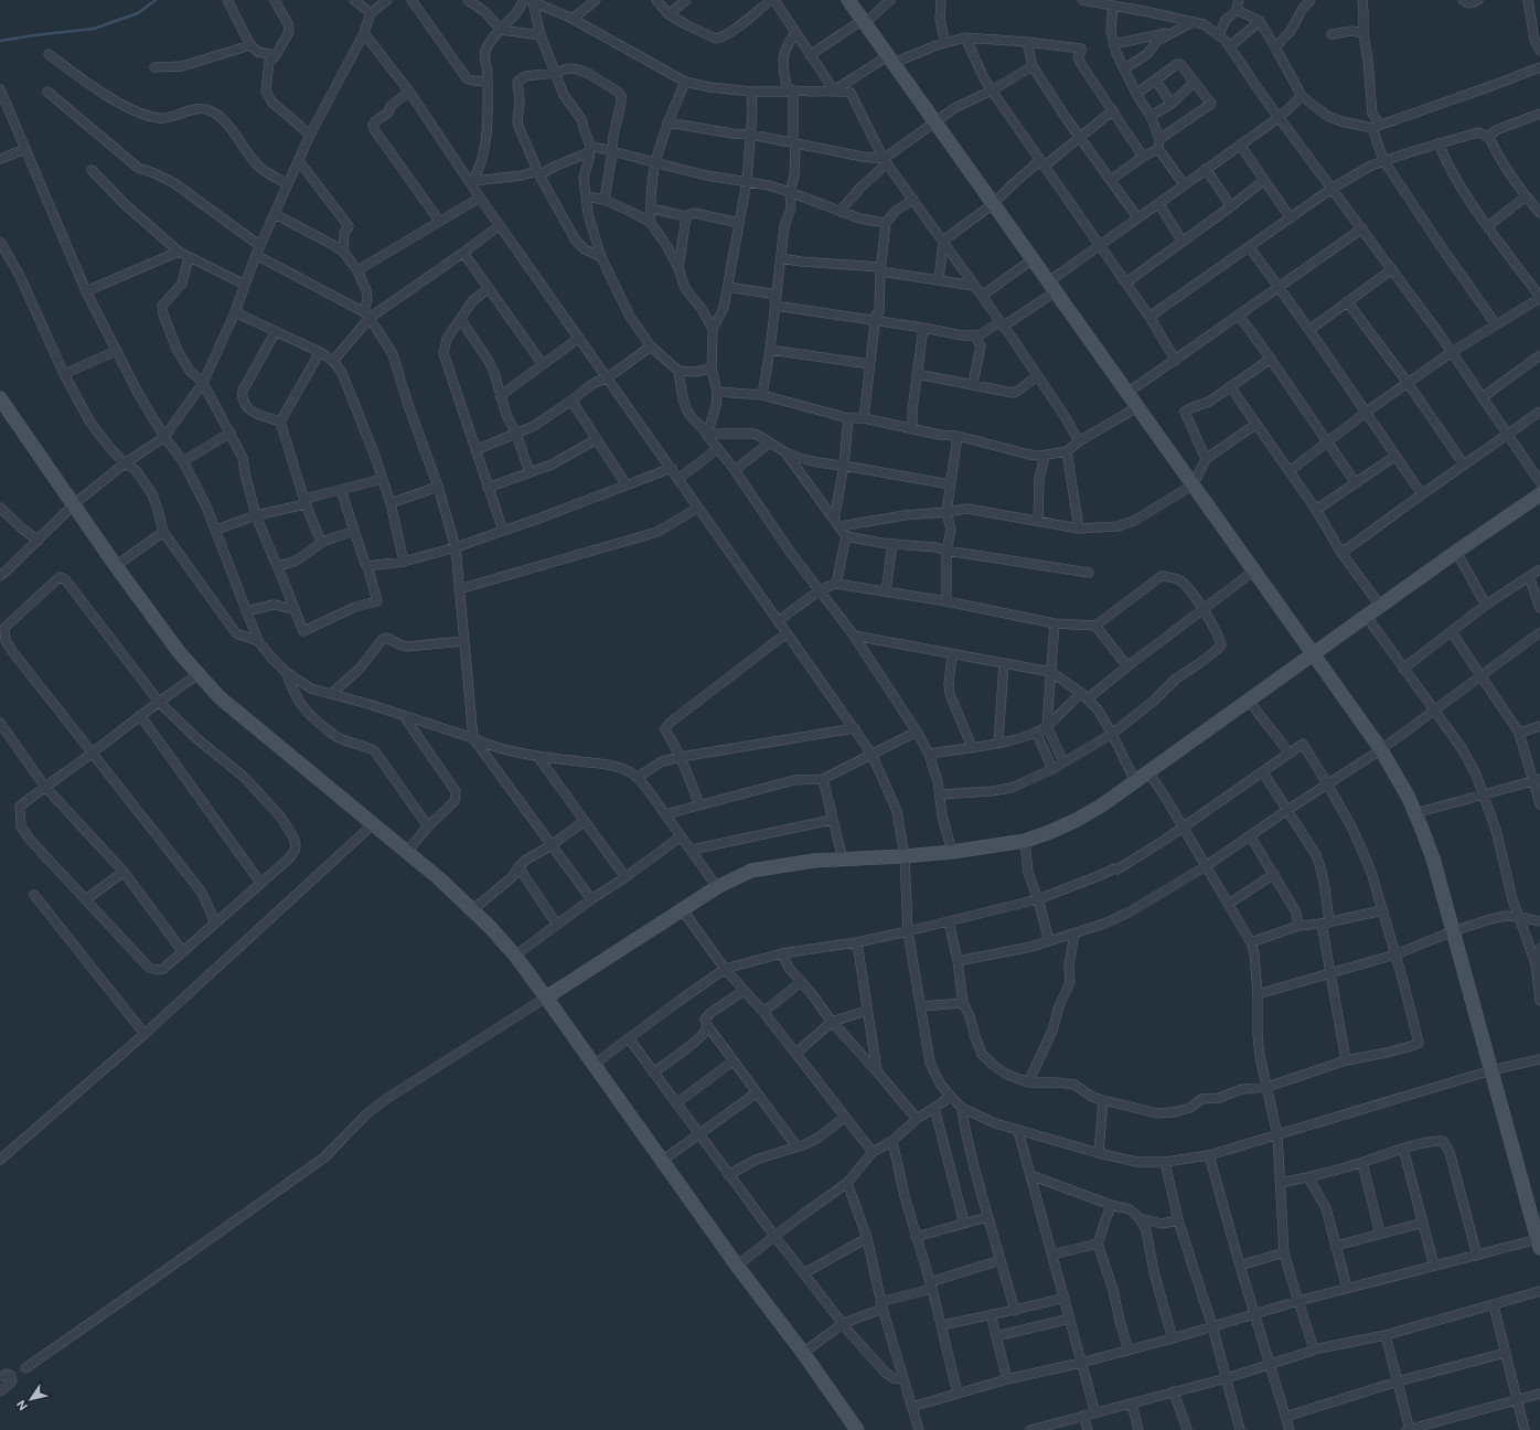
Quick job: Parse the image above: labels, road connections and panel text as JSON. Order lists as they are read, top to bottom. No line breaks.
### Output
{"north":"bottom left"}
